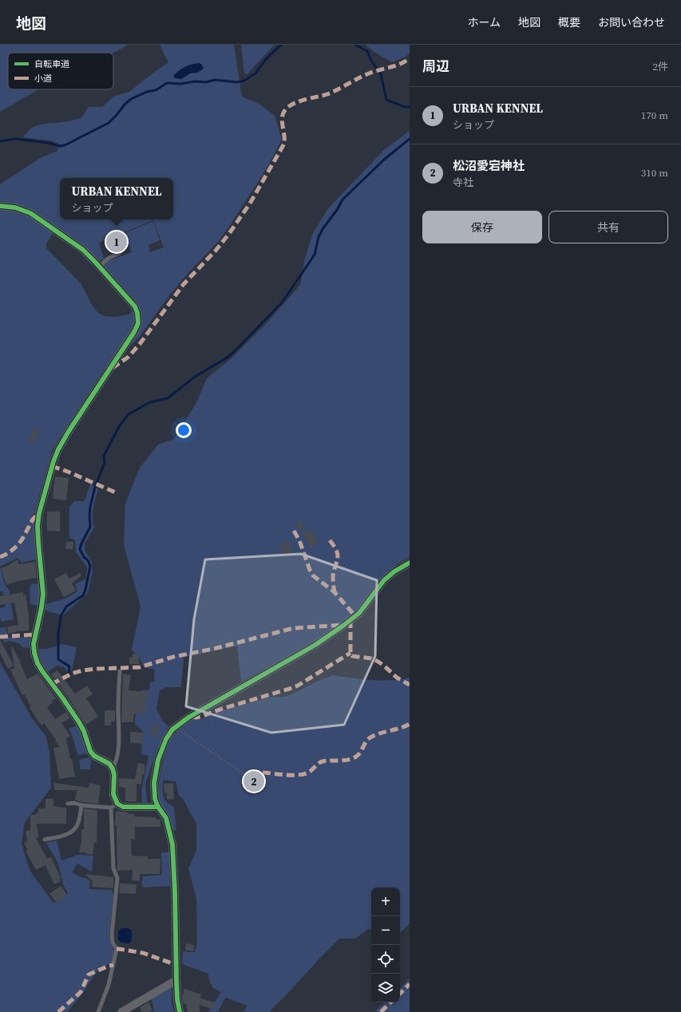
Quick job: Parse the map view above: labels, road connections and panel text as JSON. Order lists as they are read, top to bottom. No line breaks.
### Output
{"legend":["自転車道","小道"],"page":{"header":"地図","nav":["ホーム","地図","概要","お問い合わせ"],"heading":["周辺","2件"],"list":[{"mark":"1","name":"URBAN KENNEL","note":"ショップ","value":"170 m"},{"mark":"2","name":"松沼愛宕神社","note":"寺社","value":"310 m"}],"popup":["URBAN KENNEL","ショップ"],"buttons":["保存","共有"],"pins":["1","2"],"map_buttons":["+","−"]}}
